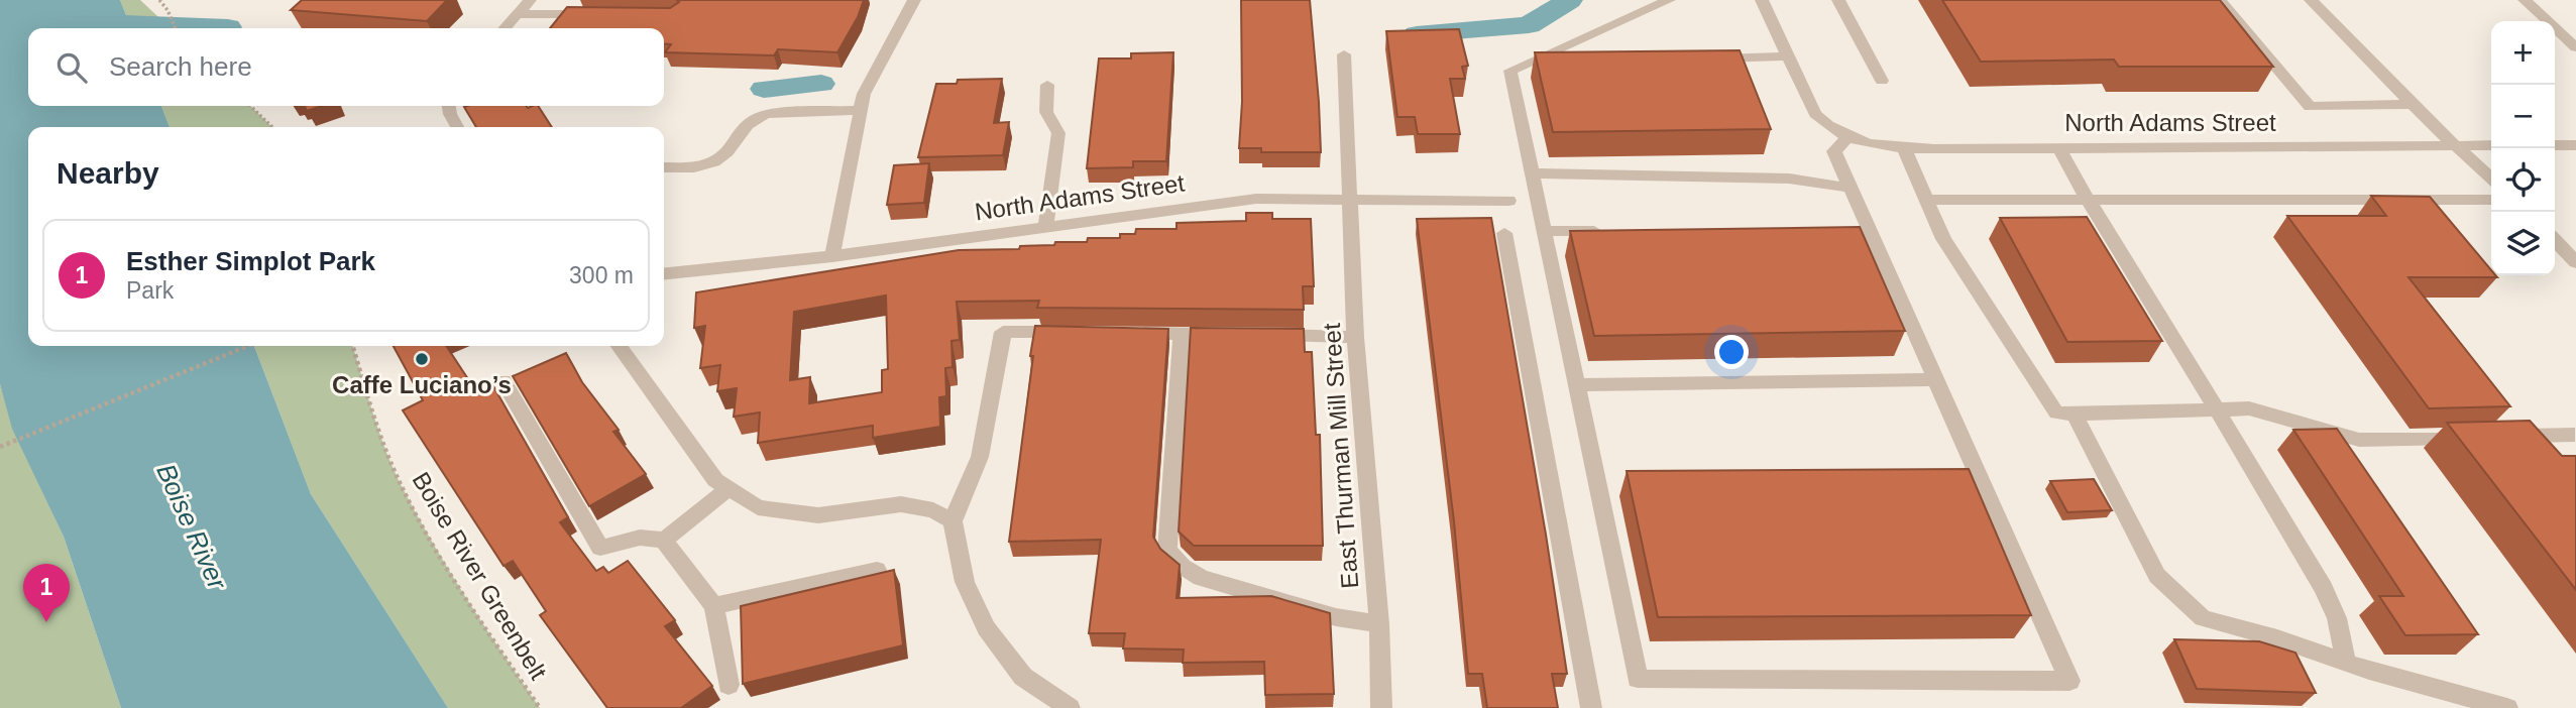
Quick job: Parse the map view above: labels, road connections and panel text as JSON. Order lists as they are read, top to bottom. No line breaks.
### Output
{"streets":{"street":["North Adams Street","East Thurman Mill Street"],"path":["Boise River Greenbelt"]},"crossings":[["North Adams Street","East Thurman Mill Street"]],"water":["Boise River"],"places":["Caffe Luciano’s"],"page":{"map_buttons":["+","−"],"search":"Search here","heading":"Nearby","list":[{"mark":"1","name":"Esther Simplot Park","note":"Park","value":"300 m"}],"pins":"1"}}
